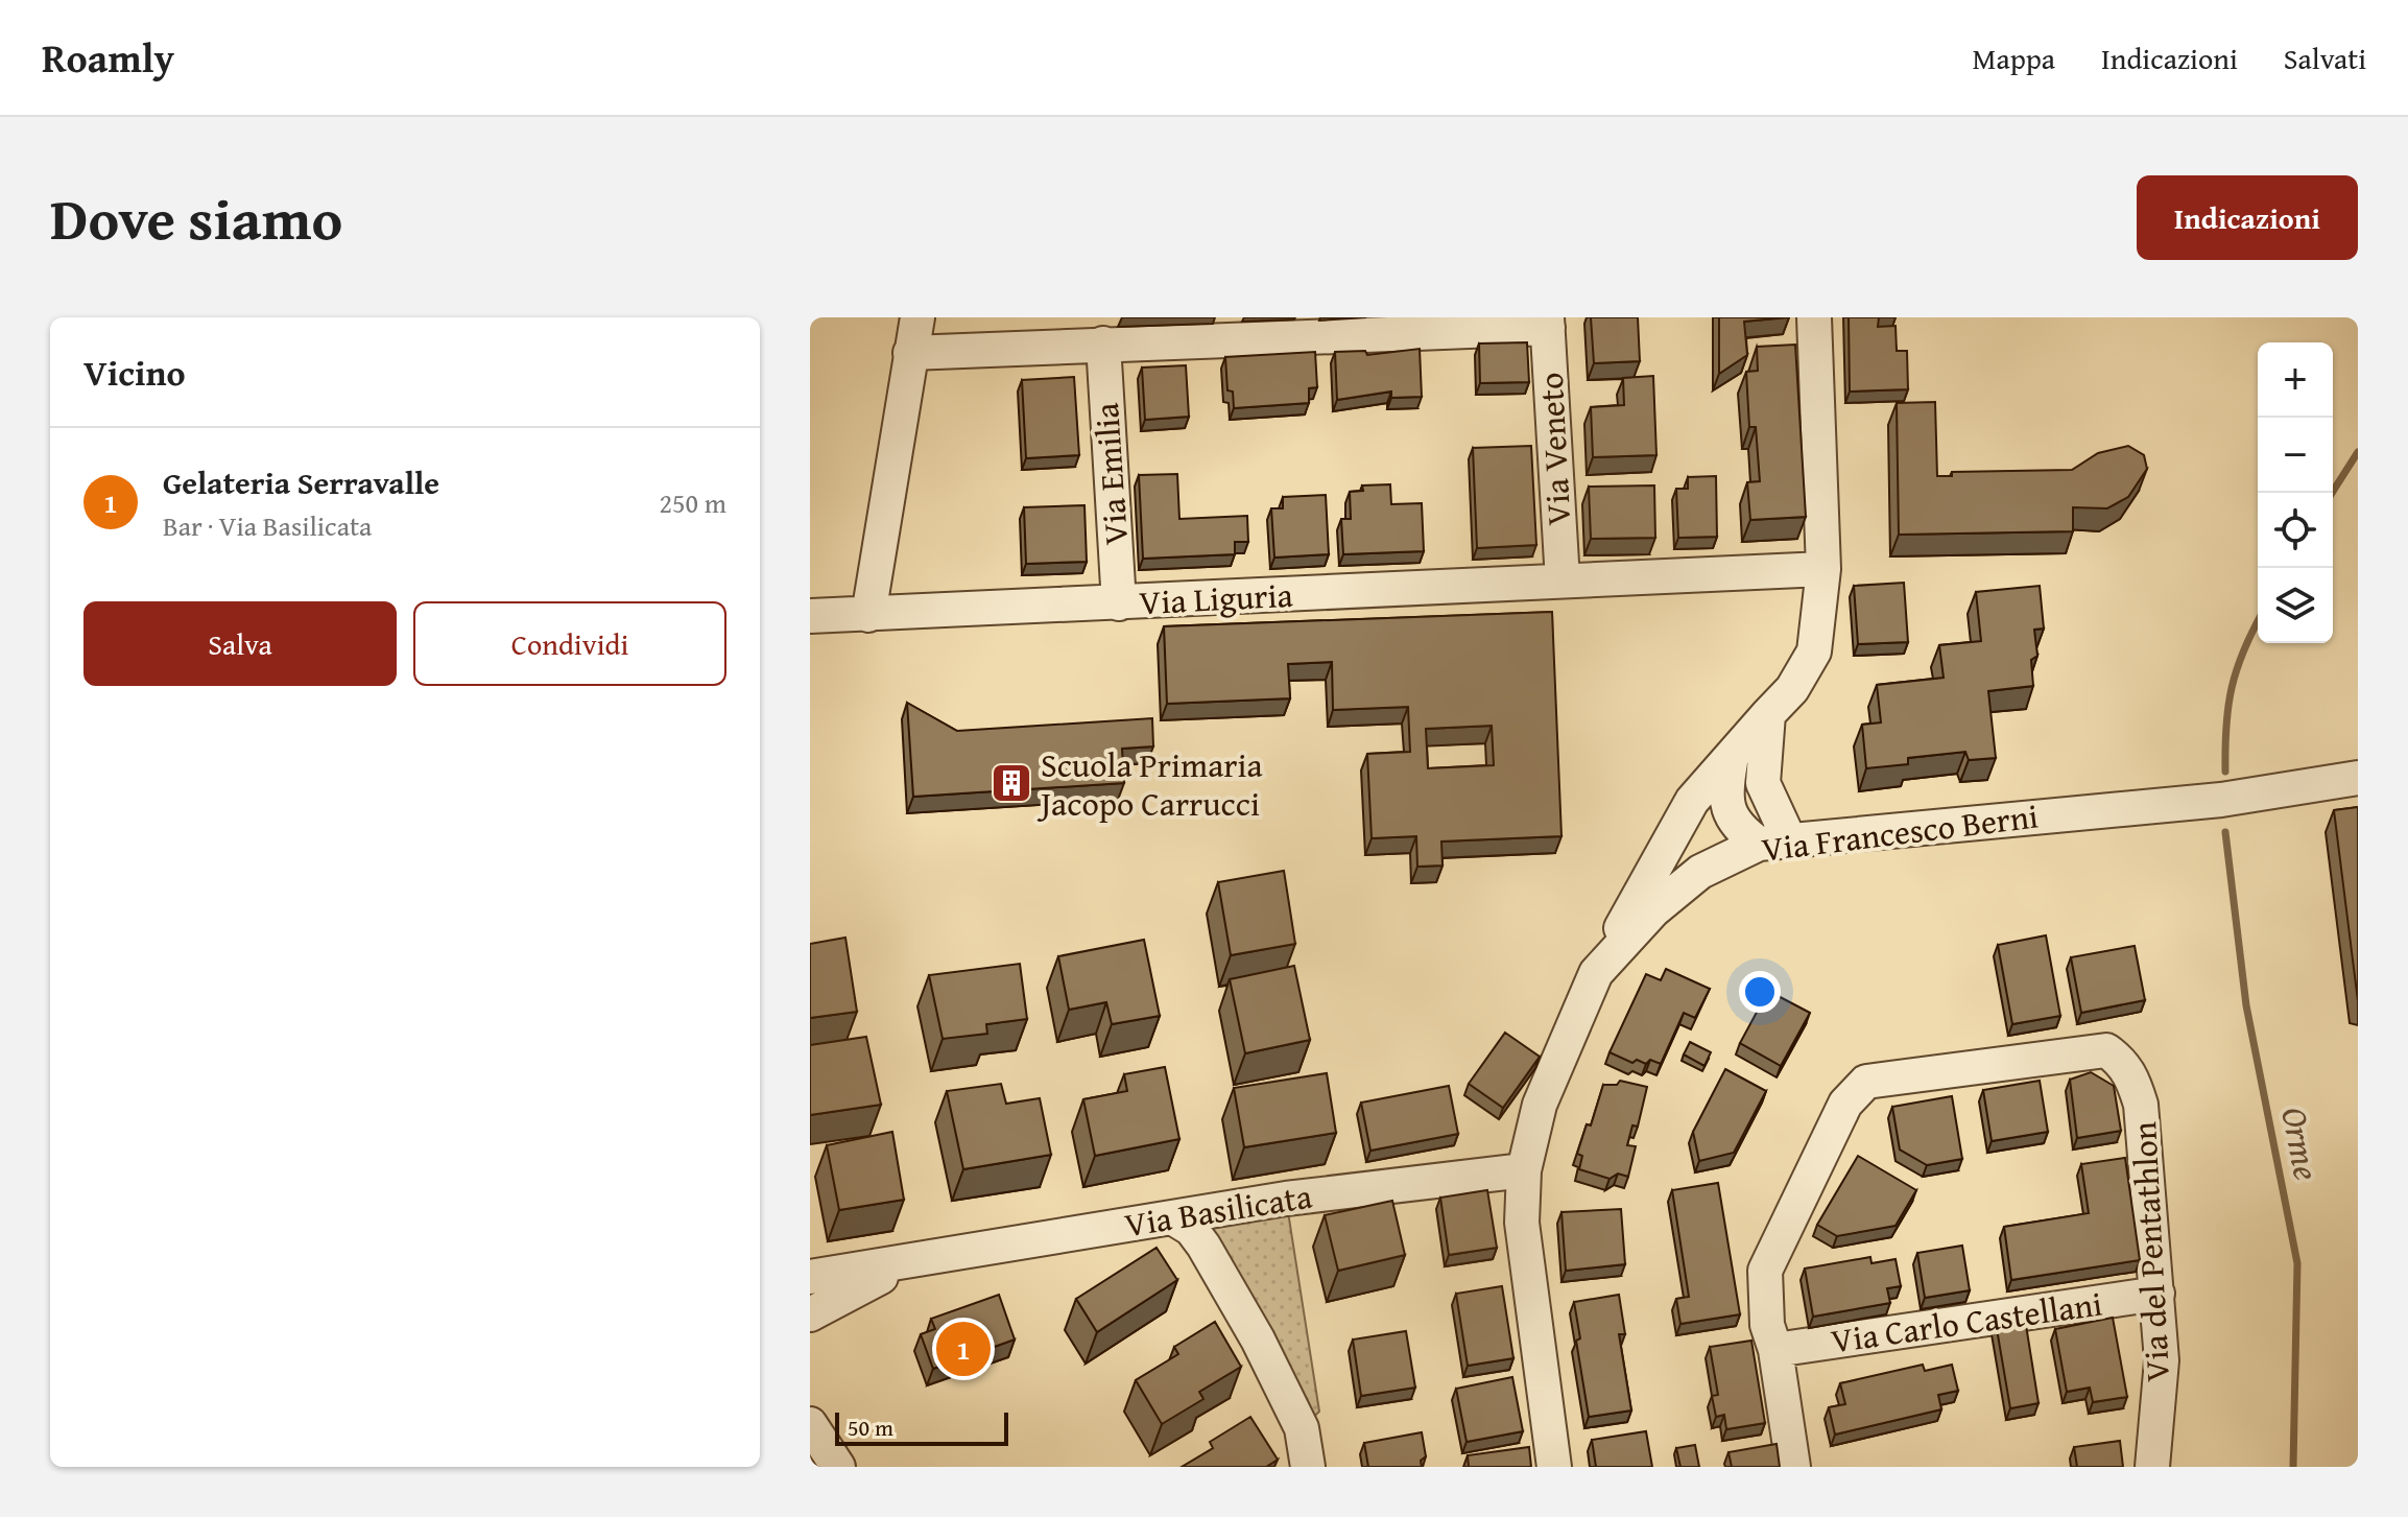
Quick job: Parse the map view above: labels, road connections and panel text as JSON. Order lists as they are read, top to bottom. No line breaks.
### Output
{"streets":{"street":["Via Veneto","Via Emilia","Via Liguria","Via Francesco Berni","Via Basilicata","Via del Pentathlon","Via Carlo Castellani"]},"crossings":[["Via Veneto","Via Liguria"],["Via Emilia","Via Liguria"],["Via Francesco Berni","Via Basilicata"],["Via del Pentathlon","Via Carlo Castellani"]],"water":["Orme"],"places":{"building":["Scuola Primaria Jacopo Carrucci"]},"scale_bar":"50 m","page":{"header":"Roamly","nav":["Mappa","Indicazioni","Salvati"],"title":"Dove siamo","buttons":["Indicazioni",["Salva","Condividi"]],"heading":"Vicino","map_buttons":["+","−"],"list":[{"mark":"1","name":"Gelateria Serravalle","note":"Bar · Via Basilicata","value":"250 m"}],"pins":"1","scale":"50 m"}}
